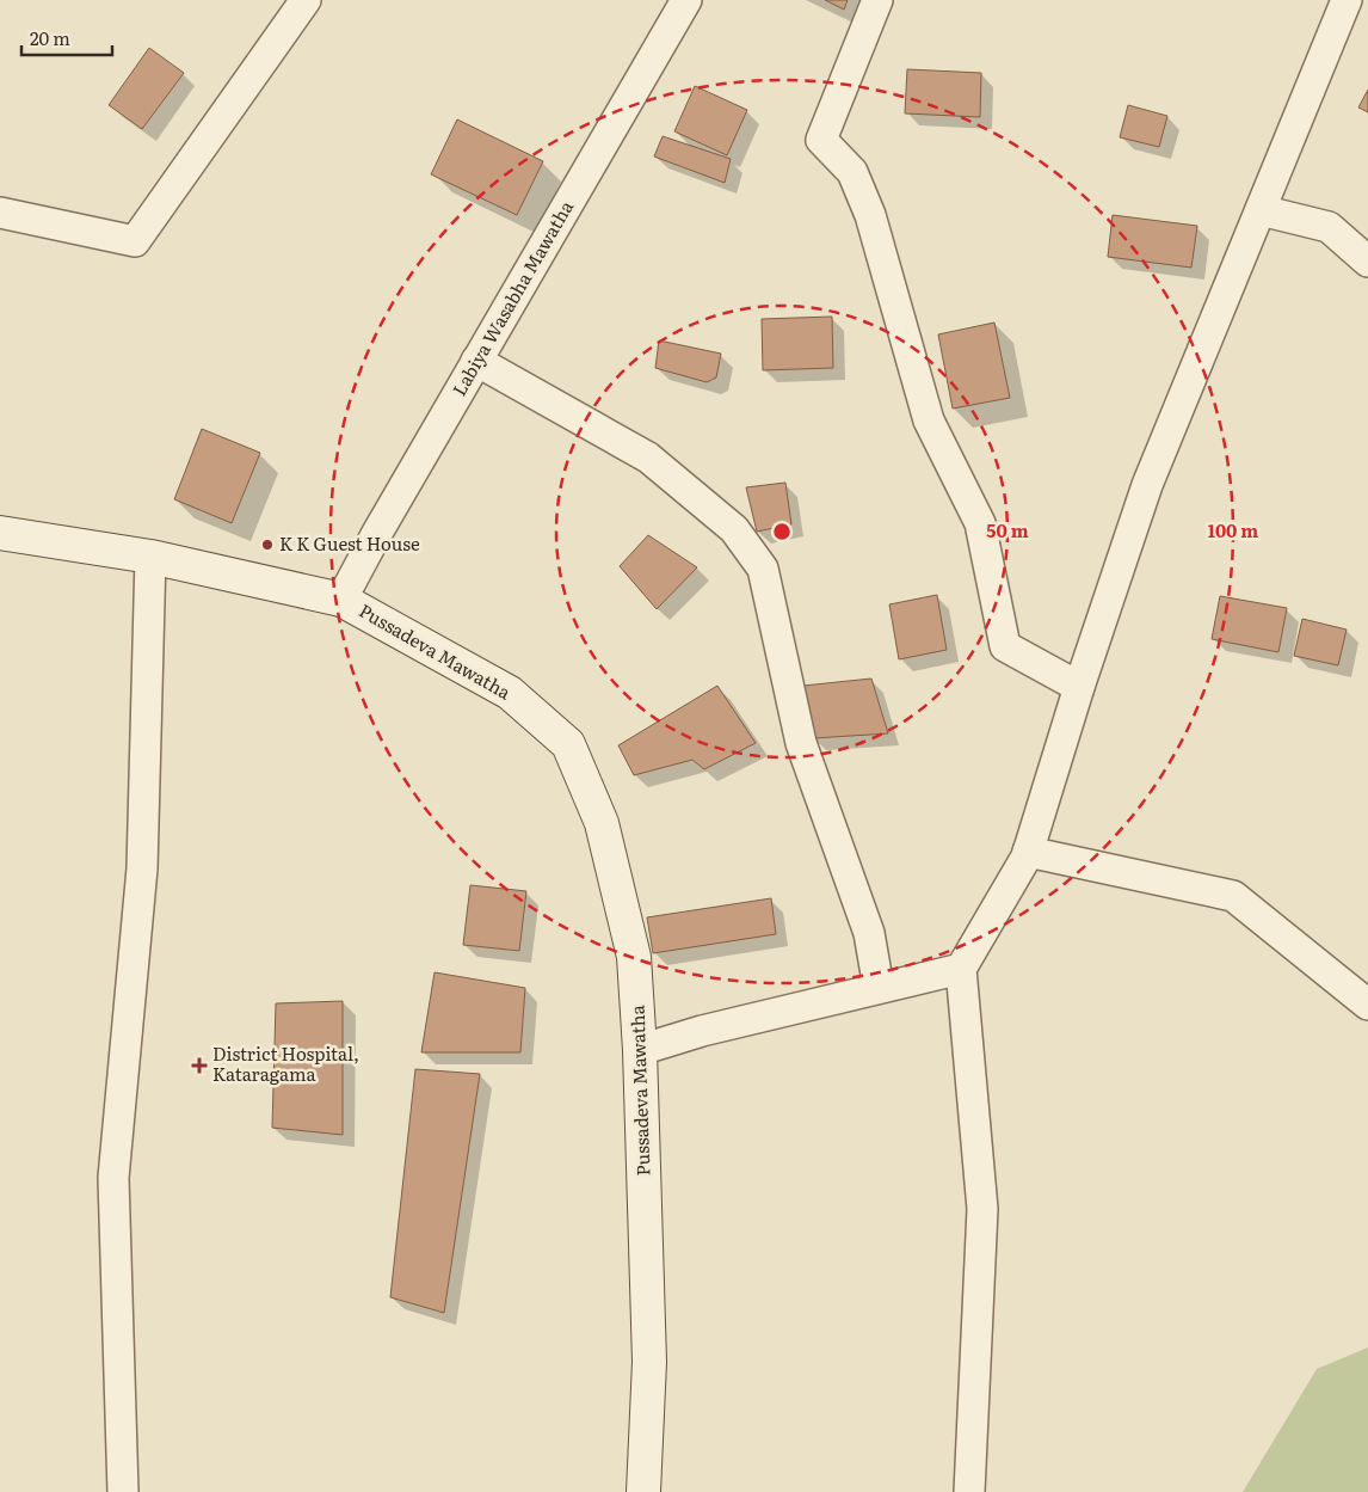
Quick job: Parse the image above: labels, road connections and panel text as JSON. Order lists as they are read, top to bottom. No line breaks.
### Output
{"streets":{"street":["Labiya Wasabha Mawatha","Pussadeva Mawatha"]},"crossings":[["Labiya Wasabha Mawatha","Pussadeva Mawatha"]],"places":{"other":["K K Guest House"],"health":["District Hospital, Kataragama"]},"scale_bar":"20 m","rings":["50 m","100 m"]}
